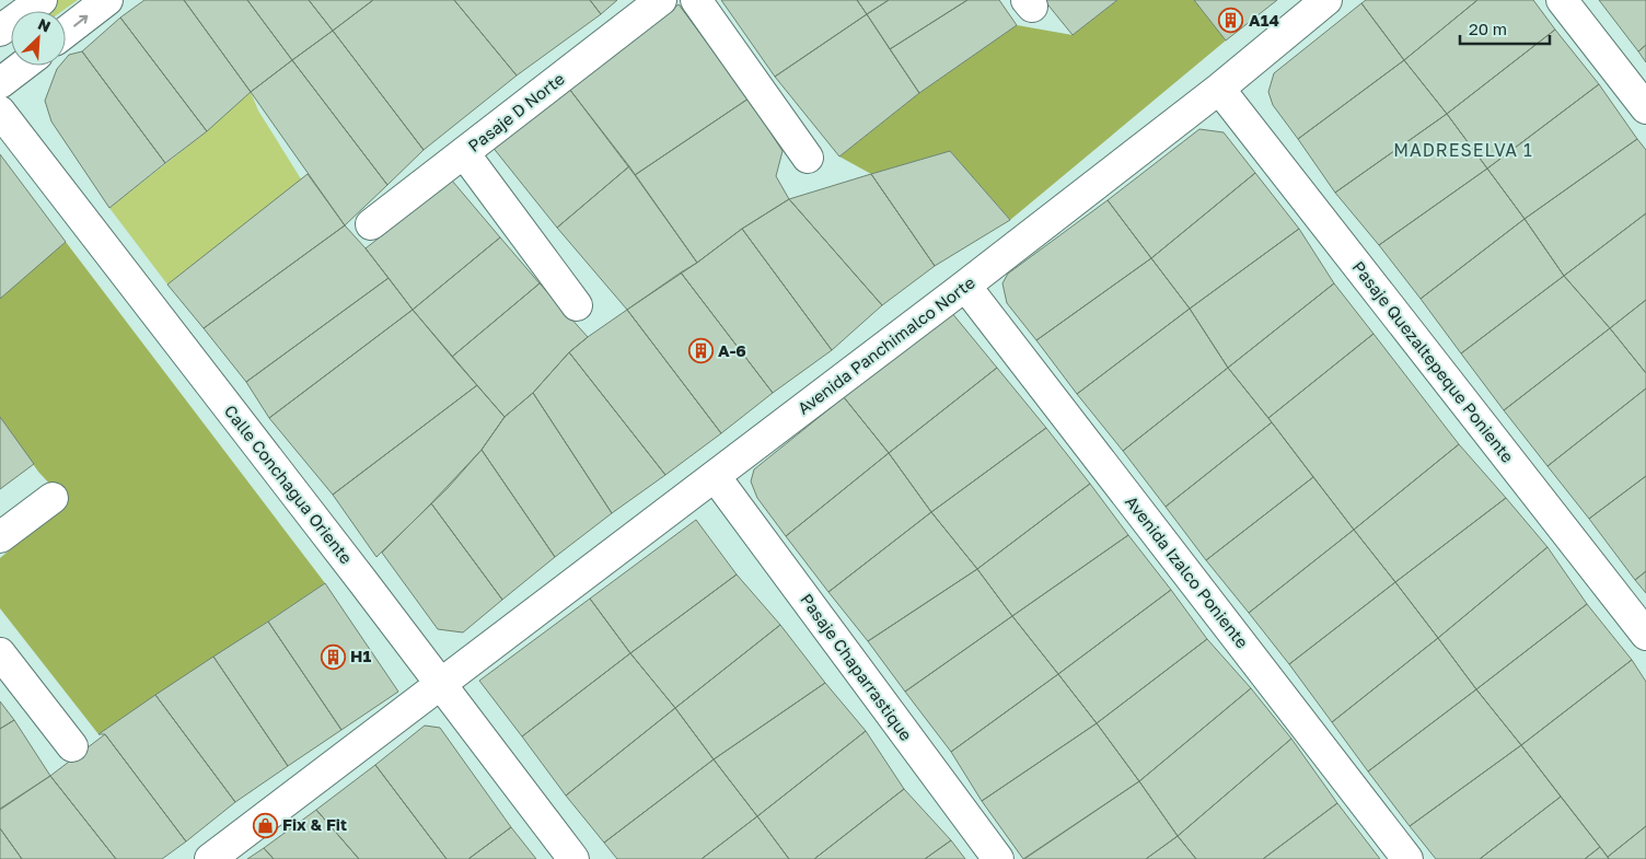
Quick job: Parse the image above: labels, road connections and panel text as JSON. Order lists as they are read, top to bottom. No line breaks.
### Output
{"streets":{"street":["Pasaje D Norte","Avenida Panchimalco Norte","Pasaje Quezaltepeque Poniente","Calle Conchagua Oriente","Avenida Izalco Poniente","Pasaje Chaparrastique"]},"crossings":[["Avenida Panchimalco Norte","Pasaje Quezaltepeque Poniente"],["Avenida Panchimalco Norte","Calle Conchagua Oriente"],["Avenida Panchimalco Norte","Avenida Izalco Poniente"],["Avenida Panchimalco Norte","Pasaje Chaparrastique"]],"districts":["MADRESELVA 1"],"places":{"building":["A14","A-6","H1"],"shop":["Fix & Fit"]},"scale_bar":"20 m","north":"top right"}
